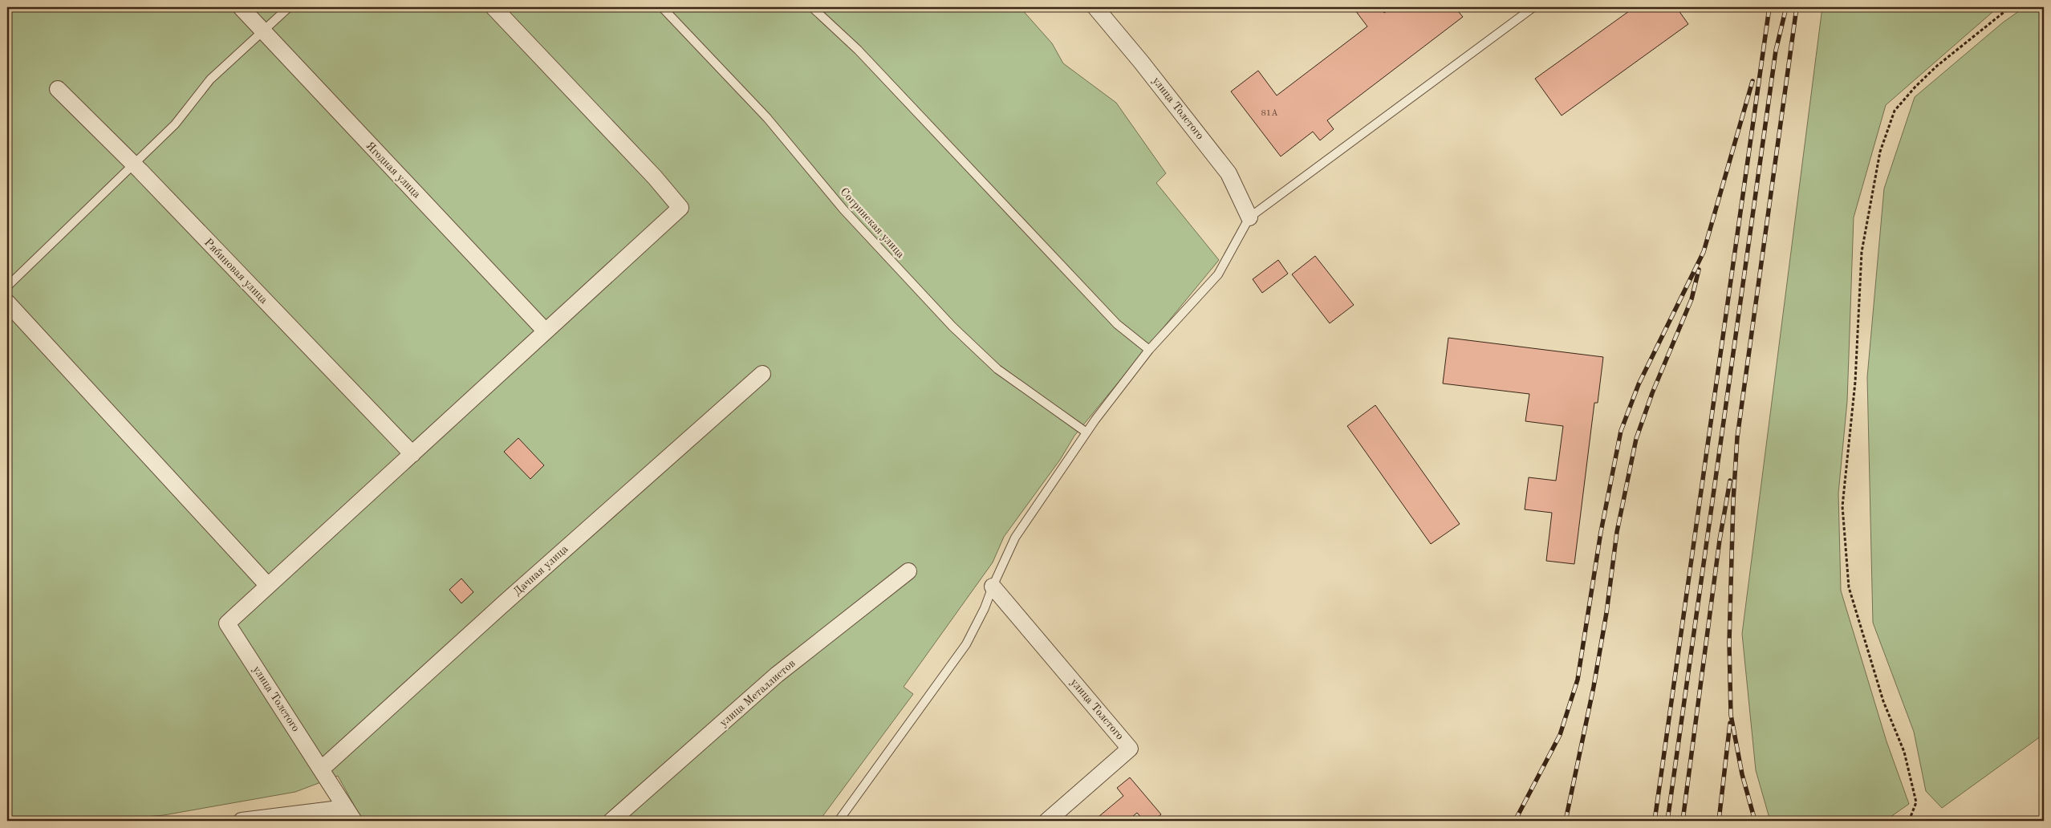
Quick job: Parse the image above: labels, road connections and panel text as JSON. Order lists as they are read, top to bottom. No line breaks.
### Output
{"streets":{"street":["улица Толстого","Ягодная улица","Рябиновая улица","Дачная улица","улица Металлистов"],"lane":["Согринская улица"]},"crossings":[["улица Толстого","Дачная улица"]],"house_numbers":["81А"]}
